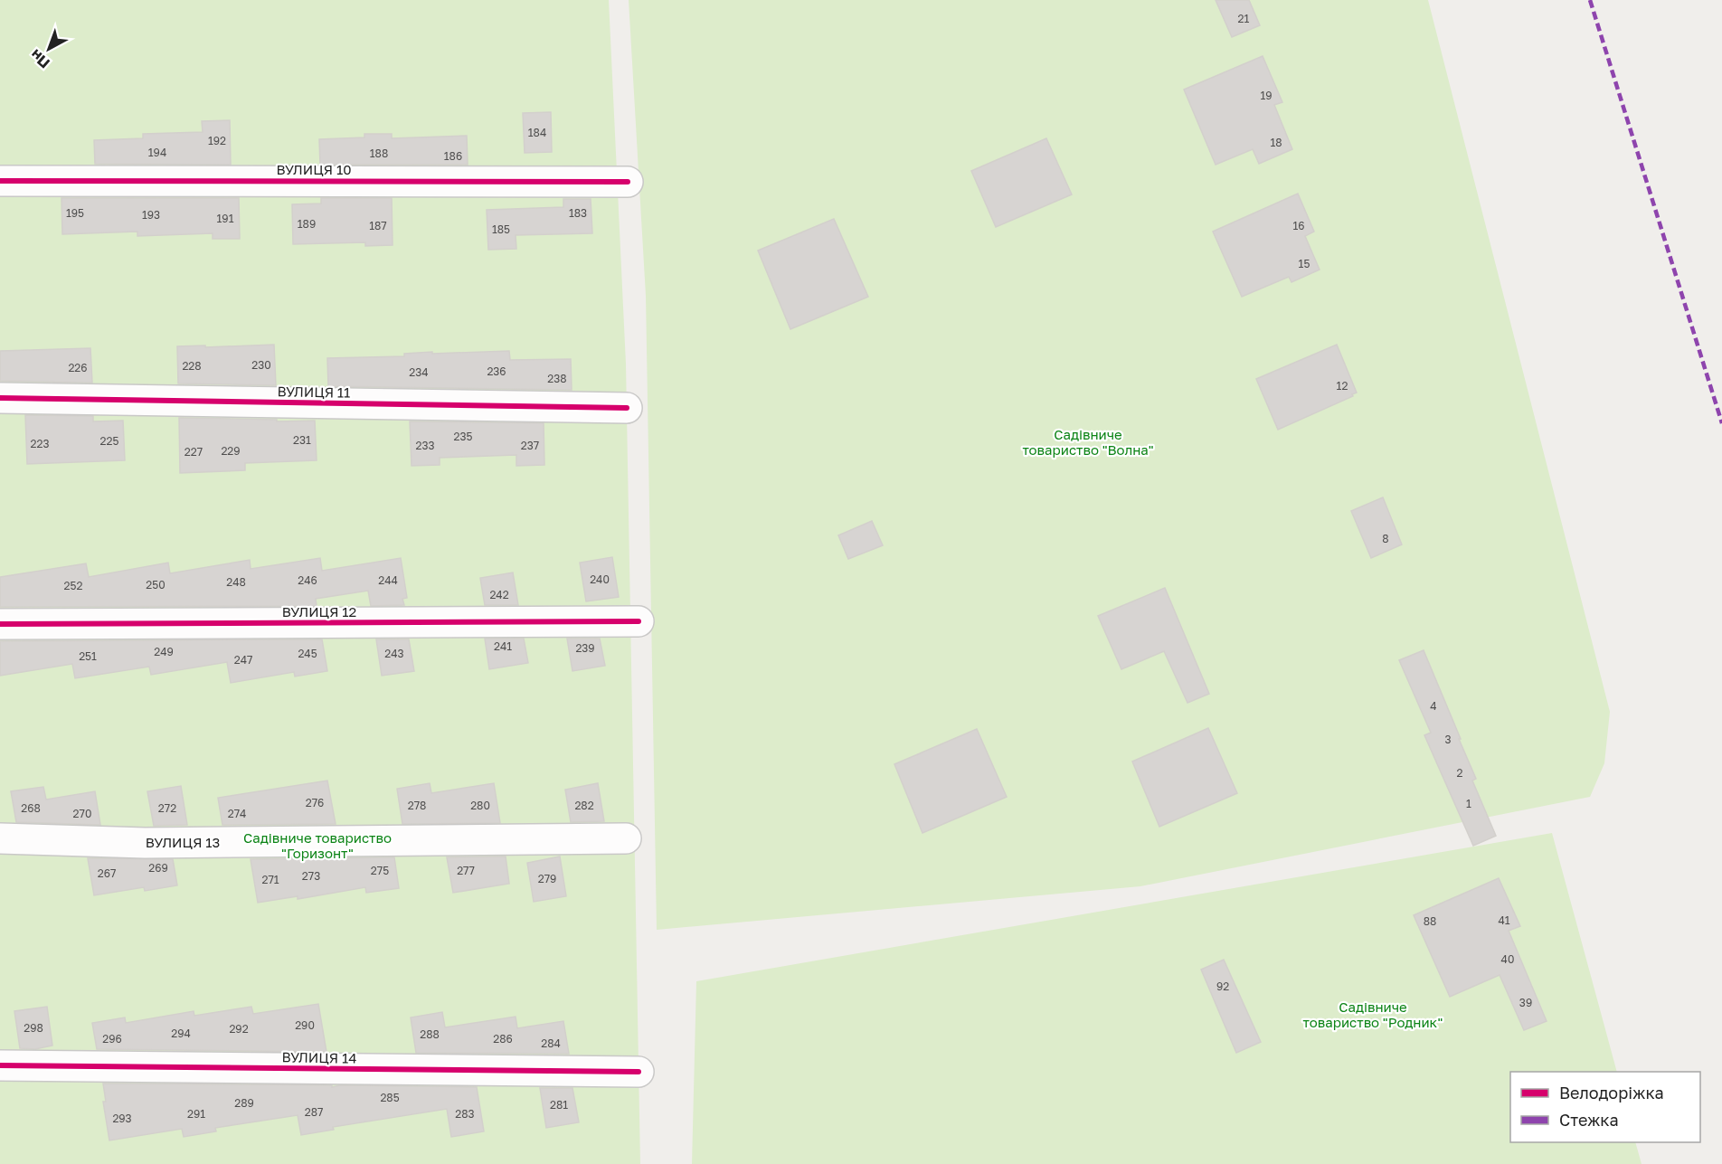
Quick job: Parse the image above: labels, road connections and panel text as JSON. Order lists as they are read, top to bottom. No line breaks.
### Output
{"streets":{"street":["ВУЛИЦЯ 10","ВУЛИЦЯ 11","ВУЛИЦЯ 12","ВУЛИЦЯ 13","ВУЛИЦЯ 14"]},"parks":["Садівниче товариство \"Волна\"","Садівниче товариство \"Горизонт\"","Садівниче товариство \"Родник\""],"house_numbers":["21","19","184","192","18","194","188","186","195","183","193","191","189","187","16","185","15","230","228","226","236","234","238","12","235","231","225","223","233","237","229","227","8","240","246","244","248","250","252","242","241","239","249","245","243","251","247","4","3","2","276","1","278","280","282","268","272","270","274","269","275","277","267","273","279","271","41","88","40","92","39","290","298","292","294","288","296","286","284","285","289","281","287","291","283","293"],"legend":["Велодоріжка","Стежка"],"north":"bottom left"}
